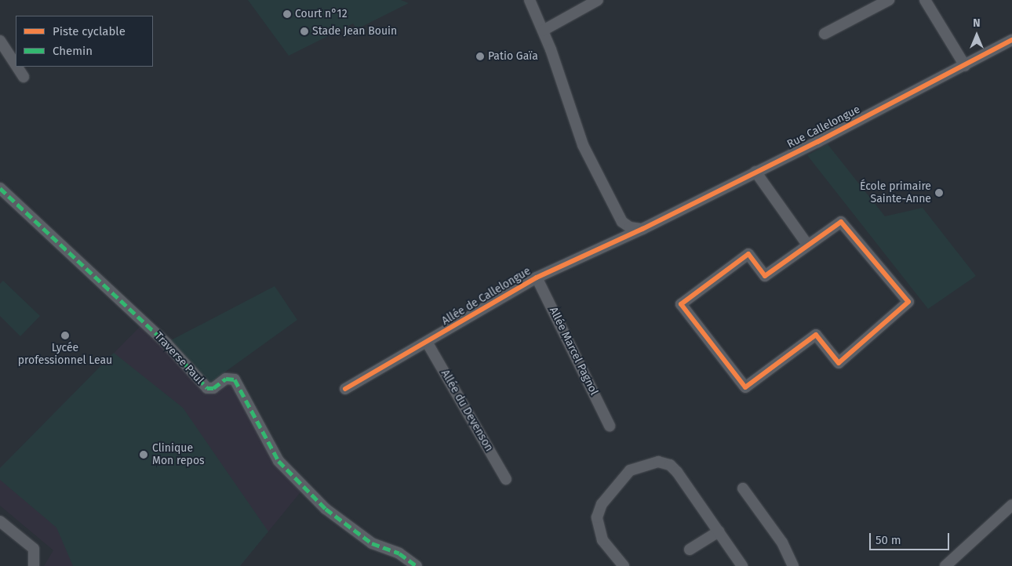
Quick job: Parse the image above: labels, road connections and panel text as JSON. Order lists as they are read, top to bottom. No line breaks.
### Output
{"streets":{"street":["Rue Callelongue","Allée de Callelongue","Allée Marcel Pagnol","Traverse Paul","Allée du Devenson"]},"crossings":[["Rue Callelongue","Allée de Callelongue"],["Allée de Callelongue","Allée Marcel Pagnol"],["Allée de Callelongue","Allée du Devenson"]],"places":["Court n°12","Stade Jean Bouin","Patio Gaïa","École primaire Sainte-Anne","Lycée professionnel Leau","Clinique Mon repos"],"legend":["Piste cyclable","Chemin"],"scale_bar":"50 m","north":"top"}
